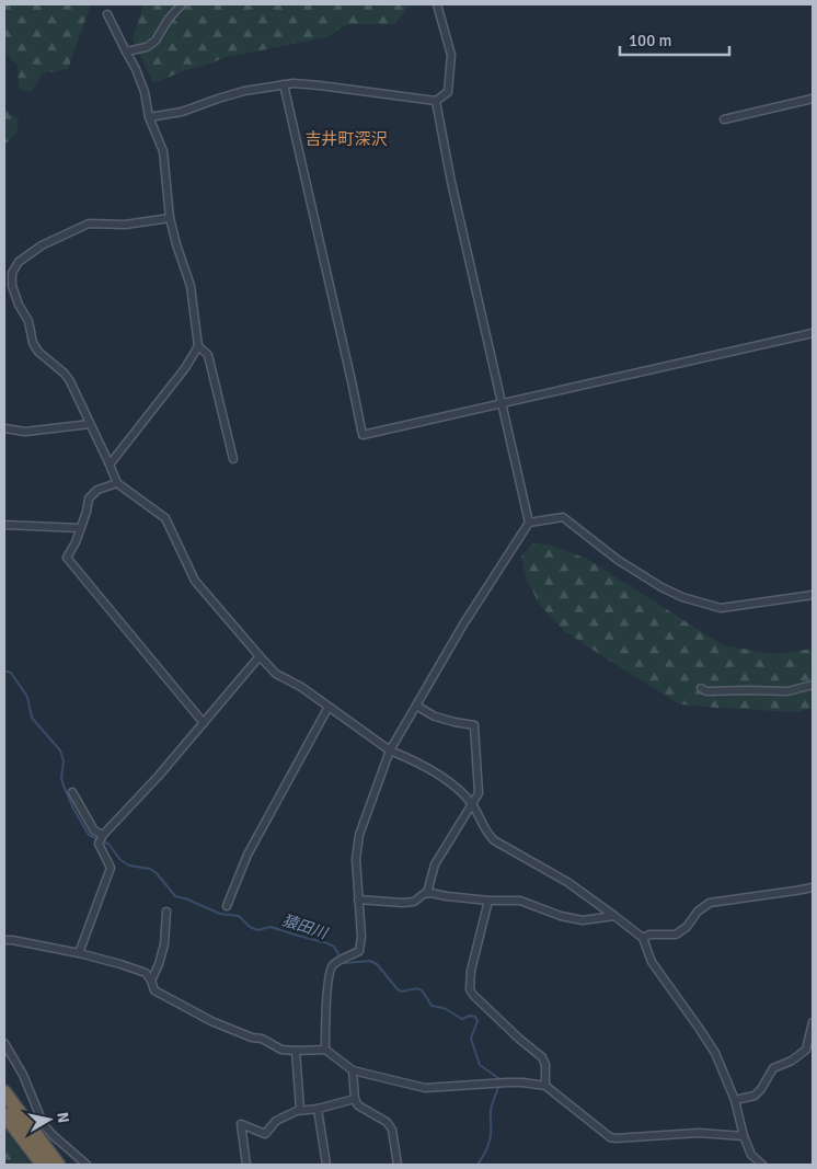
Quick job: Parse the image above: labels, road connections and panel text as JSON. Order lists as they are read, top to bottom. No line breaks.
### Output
{"districts":["吉井町深沢"],"water":["猿田川"],"scale_bar":"100 m","north":"right"}
